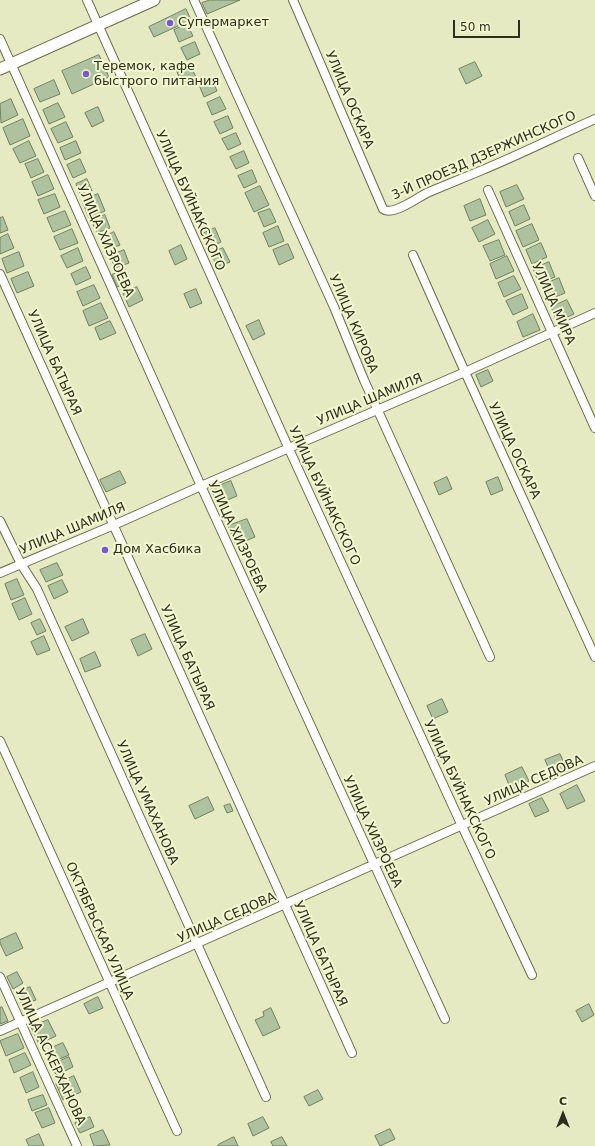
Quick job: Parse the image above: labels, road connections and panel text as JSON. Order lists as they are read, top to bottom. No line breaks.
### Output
{"streets":{"street":["УЛИЦА ОСКАРА","3-Й ПРОЕЗД ДЗЕРЖИНСКОГО","УЛИЦА БУЙНАКСКОГО","УЛИЦА ХИЗРОЕВА","УЛИЦА МИРА","УЛИЦА КИРОВА","УЛИЦА БАТЫРАЯ","УЛИЦА ШАМИЛЯ","УЛИЦА СЕДОВА","УЛИЦА УМАХАНОВА","ОКТЯБРЬСКАЯ УЛИЦА","УЛИЦА АСКЕРХАНОВА"]},"crossings":[["УЛИЦА ОСКАРА","3-Й ПРОЕЗД ДЗЕРЖИНСКОГО"],["УЛИЦА ОСКАРА","УЛИЦА ШАМИЛЯ"],["УЛИЦА БУЙНАКСКОГО","УЛИЦА ШАМИЛЯ"],["УЛИЦА БУЙНАКСКОГО","УЛИЦА СЕДОВА"],["УЛИЦА ХИЗРОЕВА","УЛИЦА ШАМИЛЯ"],["УЛИЦА ХИЗРОЕВА","УЛИЦА СЕДОВА"],["УЛИЦА МИРА","УЛИЦА ШАМИЛЯ"],["УЛИЦА КИРОВА","УЛИЦА ШАМИЛЯ"],["УЛИЦА БАТЫРАЯ","УЛИЦА ШАМИЛЯ"],["УЛИЦА БАТЫРАЯ","УЛИЦА СЕДОВА"],["УЛИЦА ШАМИЛЯ","УЛИЦА УМАХАНОВА"],["УЛИЦА СЕДОВА","УЛИЦА УМАХАНОВА"],["УЛИЦА СЕДОВА","ОКТЯБРЬСКАЯ УЛИЦА"],["УЛИЦА СЕДОВА","УЛИЦА АСКЕРХАНОВА"]],"places":["Супермаркет","Теремок, кафе быстрого питания","Дом Хасбика"],"scale_bar":"50 m","north":"top"}
